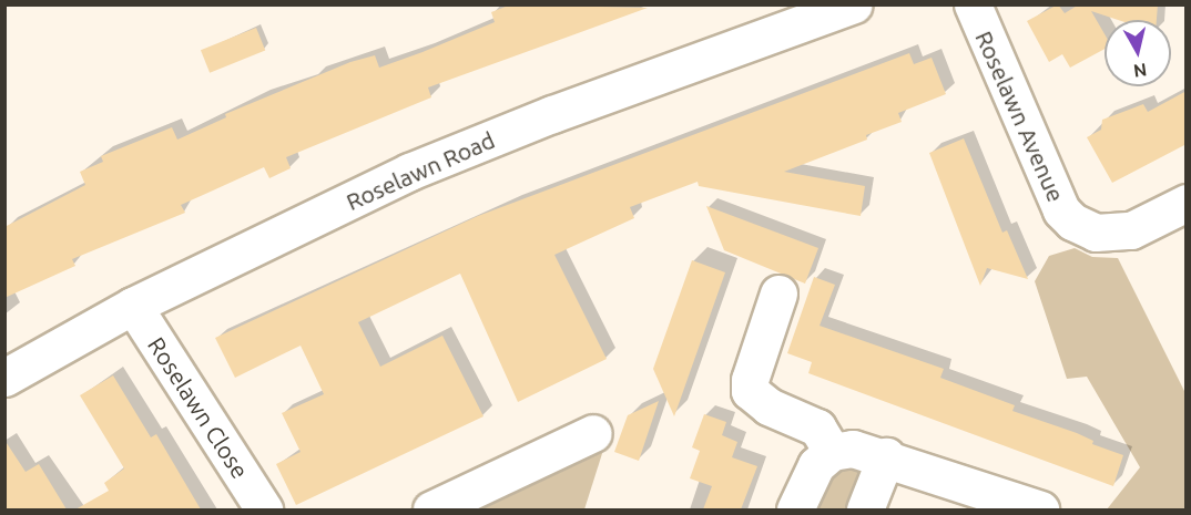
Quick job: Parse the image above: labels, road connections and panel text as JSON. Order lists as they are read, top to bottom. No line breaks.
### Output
{"streets":{"street":["Roselawn Avenue","Roselawn Road","Roselawn Close"]},"crossings":[["Roselawn Road","Roselawn Close"]],"north":"bottom"}
